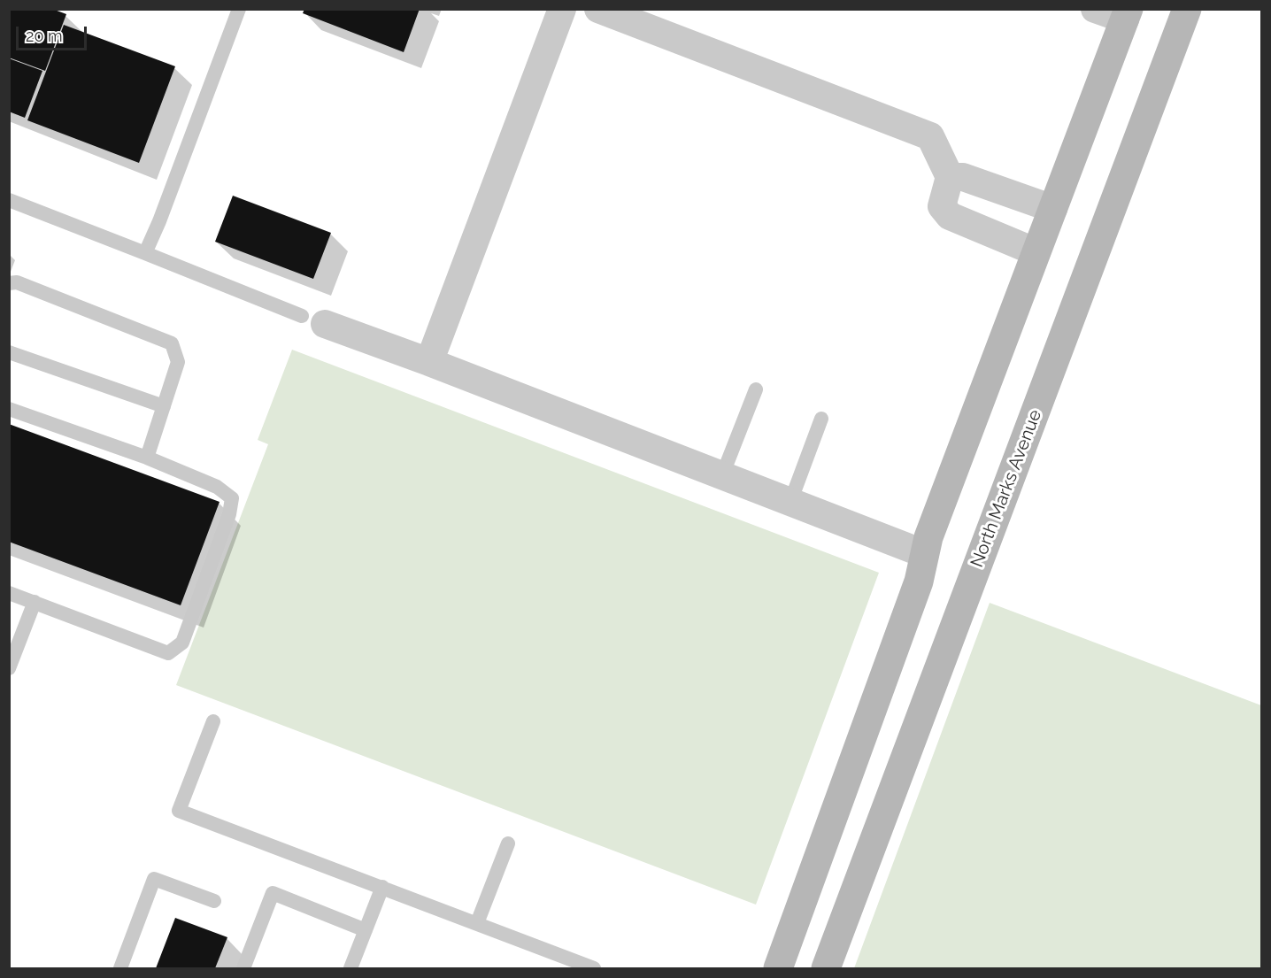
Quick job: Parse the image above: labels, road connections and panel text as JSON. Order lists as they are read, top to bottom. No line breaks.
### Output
{"streets":{"main road":["North Marks Avenue"]},"scale_bar":"20 m"}
